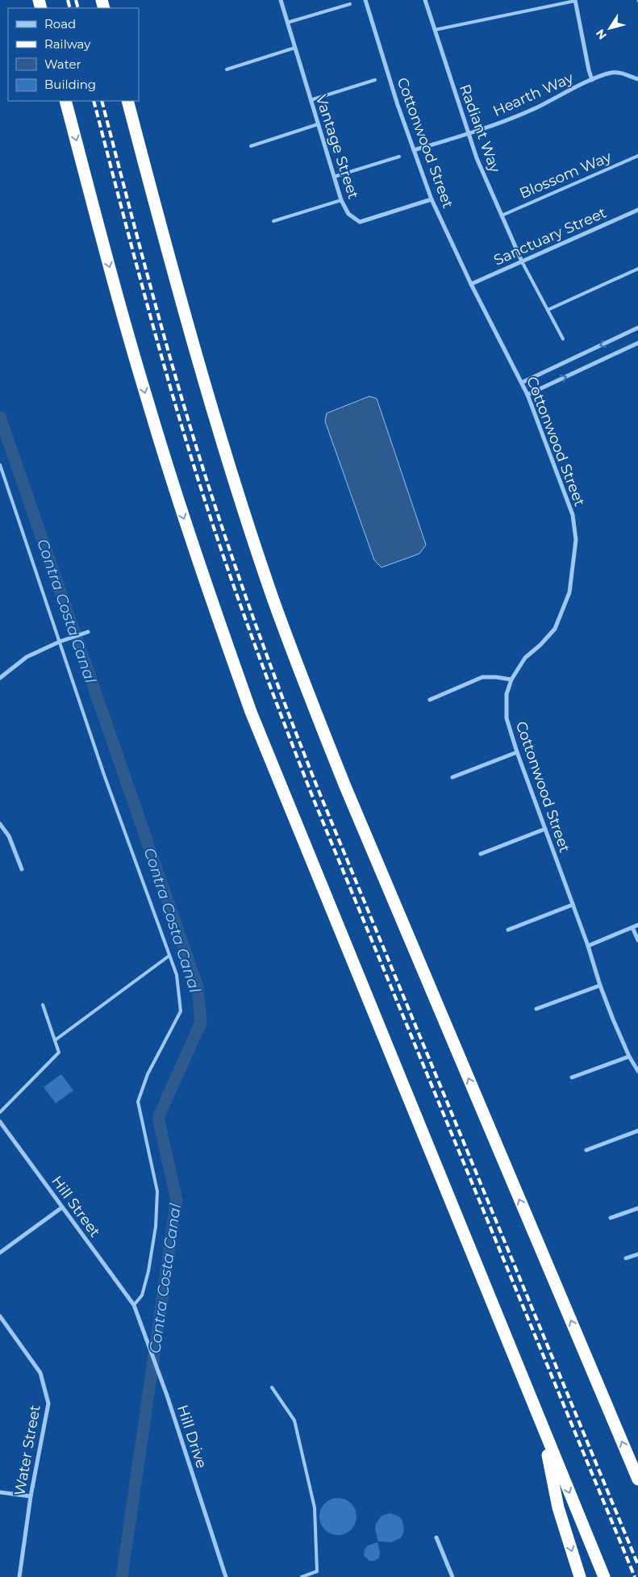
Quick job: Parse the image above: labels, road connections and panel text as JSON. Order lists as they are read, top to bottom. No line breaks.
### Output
{"streets":{"street":["Hearth Way","Radiant Way","Cottonwood Street","Vantage Street","Sanctuary Street","Hill Street","Hill Drive","Water Street"],"lane":["Blossom Way"]},"crossings":[["Hearth Way","Radiant Way"],["Hearth Way","Cottonwood Street"],["Radiant Way","Blossom Way"],["Radiant Way","Sanctuary Street"],["Cottonwood Street","Vantage Street"],["Cottonwood Street","Sanctuary Street"],["Hill Street","Hill Drive"]],"water":["Contra Costa Canal"],"legend":["Road","Railway","Water","Building"],"north":"bottom left"}
